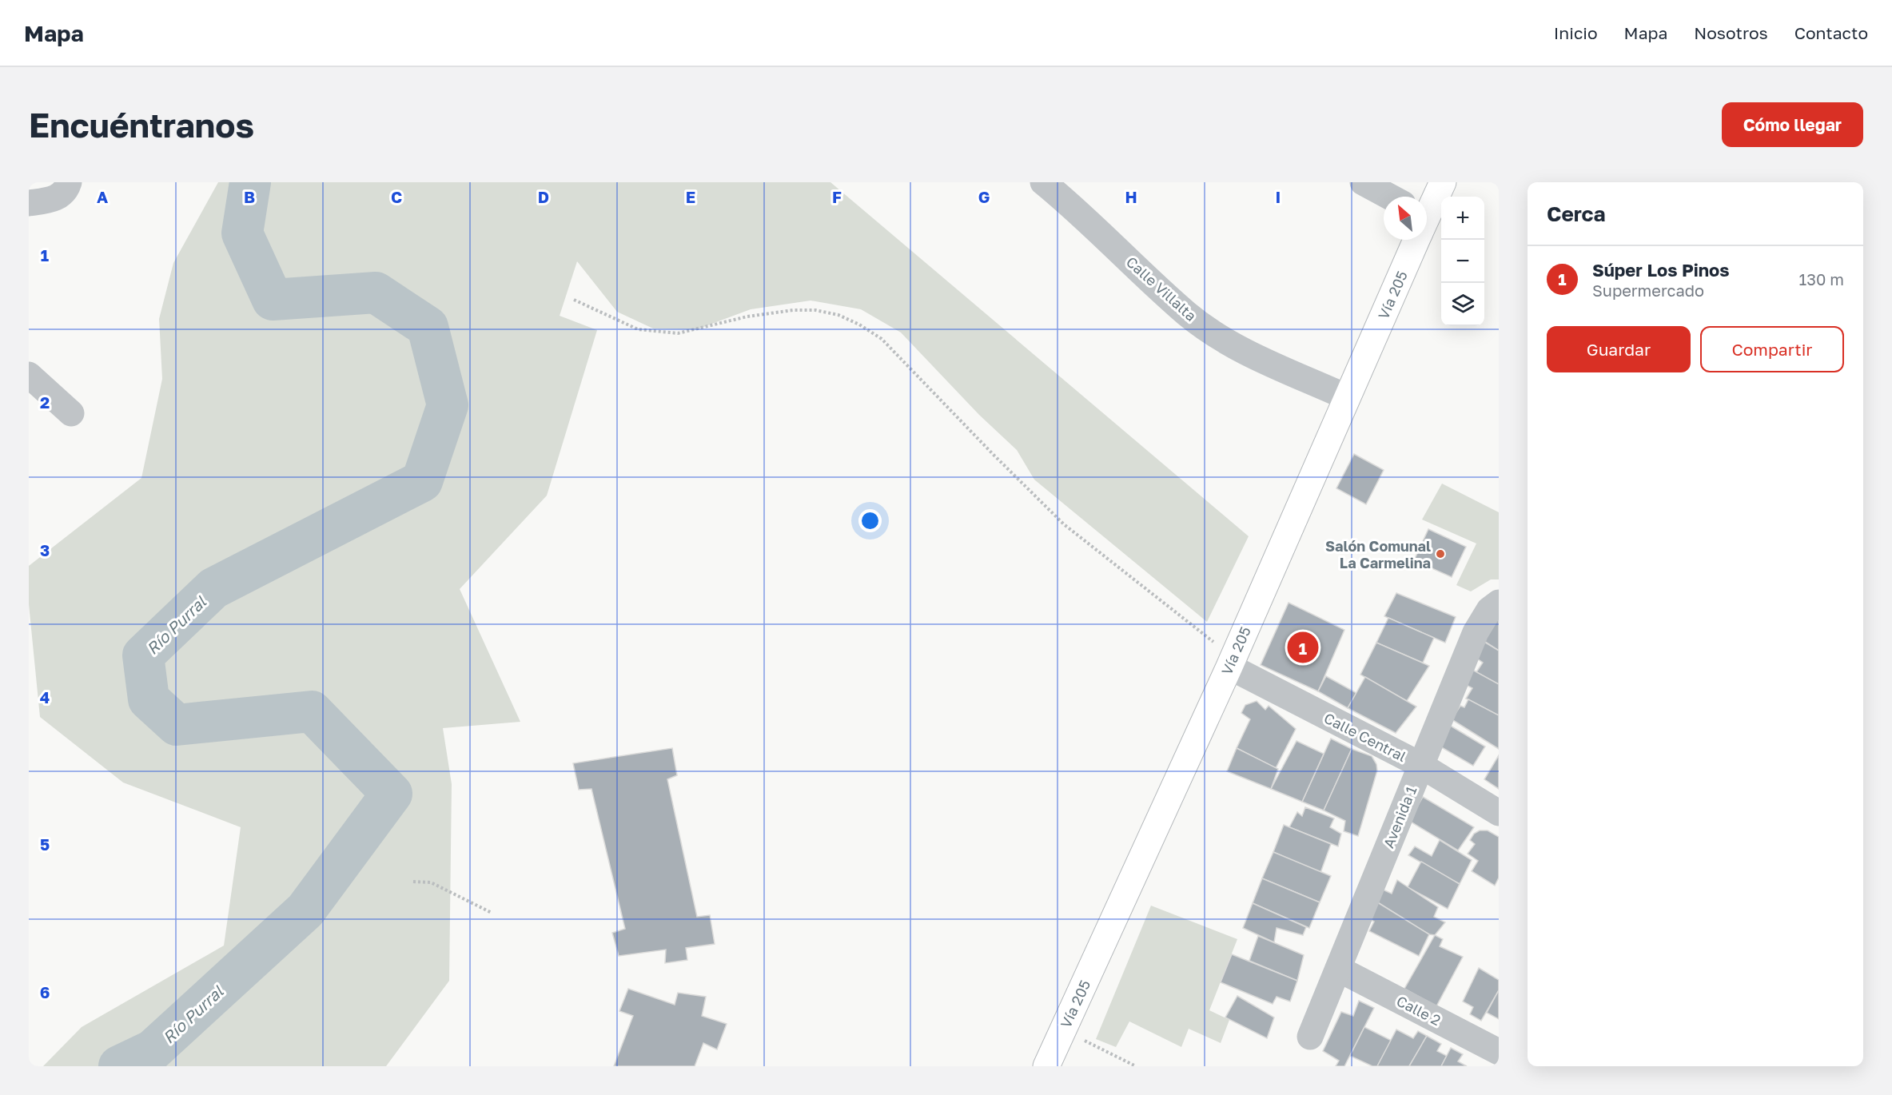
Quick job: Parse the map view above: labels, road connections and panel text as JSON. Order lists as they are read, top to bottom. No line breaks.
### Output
{"streets":{"main road":["Vía 205"],"street":["Calle Villalta","Calle Central","Avenida 1","Calle 2"]},"crossings":[["Calle Villalta","Vía 205"],["Vía 205","Calle Central"],["Calle Central","Avenida 1"],["Avenida 1","Calle 2"]],"water":["Río Purral"],"places":["Salón Comunal La Carmelina"],"north":"top left","page":{"header":"Mapa","nav":["Inicio","Mapa","Nosotros","Contacto"],"buttons":["Cómo llegar",["Guardar","Compartir"]],"title":"Encuéntranos","heading":"Cerca","map_buttons":["+","−"],"list":[{"mark":"1","name":"Súper Los Pinos","note":"Supermercado","value":"130 m"}],"pins":"1"},"grid":{"columns":["A","B","C","D","E","F","G","H","I"],"rows":["1","2","3","4","5","6"]}}
